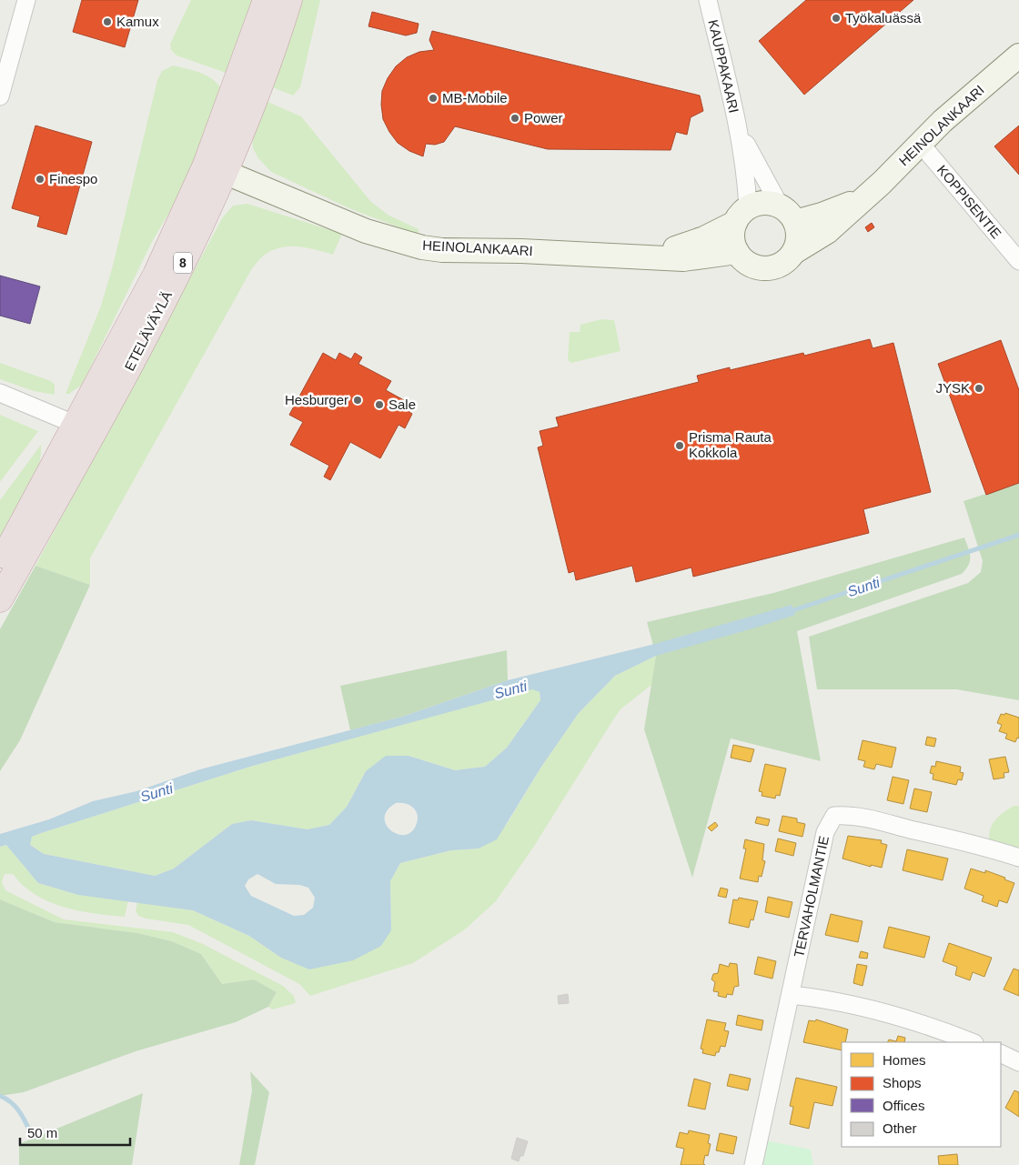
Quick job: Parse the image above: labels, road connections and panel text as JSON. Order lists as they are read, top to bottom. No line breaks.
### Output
{"streets":{"highway":["8","ETELÄVÄYLÄ"],"street":["KAUPPAKAARI","HEINOLANKAARI","KOPPISENTIE","TERVAHOLMANTIE"]},"crossings":[["KAUPPAKAARI","HEINOLANKAARI"],["HEINOLANKAARI","KOPPISENTIE"],["HEINOLANKAARI","ETELÄVÄYLÄ"]],"water":["Sunti"],"places":["Työkaluässä","Kamux","MB-Mobile","Power","Finespo","JYSK","Hesburger","Sale","Prisma Rauta Kokkola"],"legend":["Homes","Shops","Offices","Other"],"scale_bar":"50 m"}
